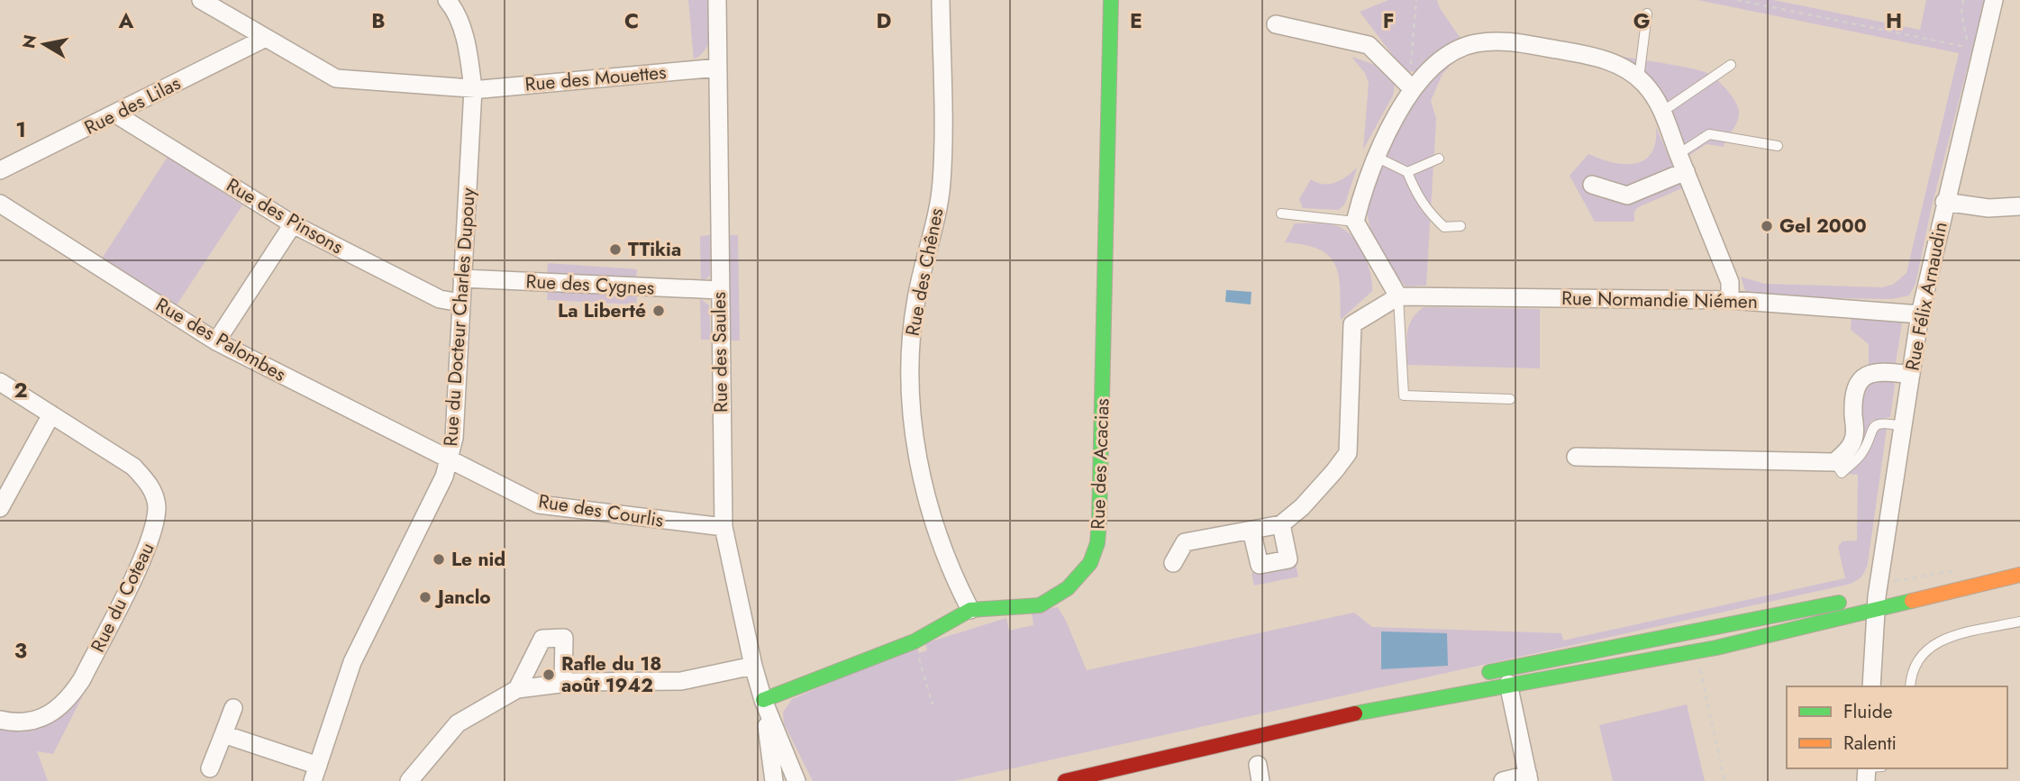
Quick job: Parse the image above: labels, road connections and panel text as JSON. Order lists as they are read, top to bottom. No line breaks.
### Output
{"streets":{"main road":["Rue des Acacias"],"street":["Rue des Mouettes","Rue des Lilas","Rue des Pinsons","Rue des Chênes","Rue des Cygnes","Rue Félix Arnaudin","Rue Normandie Niémen","Rue du Docteur Charles Dupouy","Rue des Palombes","Rue des Saules","Rue des Courlis","Rue du Coteau"]},"crossings":[["Rue des Mouettes","Rue des Lilas"],["Rue des Mouettes","Rue du Docteur Charles Dupouy"],["Rue des Mouettes","Rue des Saules"],["Rue des Lilas","Rue des Pinsons"],["Rue des Pinsons","Rue du Docteur Charles Dupouy"],["Rue des Chênes","Rue des Acacias"],["Rue des Cygnes","Rue du Docteur Charles Dupouy"],["Rue des Cygnes","Rue des Saules"],["Rue Félix Arnaudin","Rue Normandie Niémen"],["Rue du Docteur Charles Dupouy","Rue des Palombes"],["Rue du Docteur Charles Dupouy","Rue des Courlis"],["Rue des Palombes","Rue des Courlis"],["Rue des Saules","Rue des Acacias"],["Rue des Saules","Rue des Courlis"]],"places":["Gel 2000","TTikia","La Liberté","Le nid","Janclo","Rafle du 18 août 1942"],"legend":["Fluide","Ralenti"],"north":"left","grid":{"columns":["A","B","C","D","E","F","G","H"],"rows":["1","2","3"]}}
